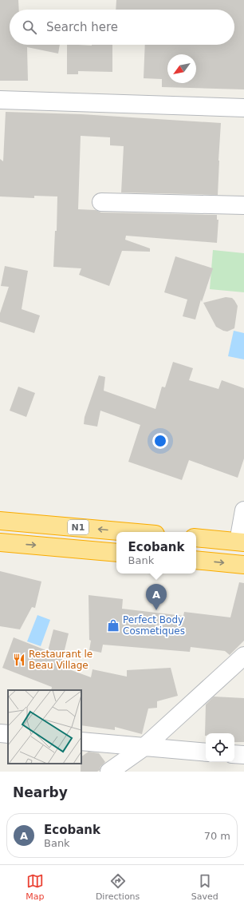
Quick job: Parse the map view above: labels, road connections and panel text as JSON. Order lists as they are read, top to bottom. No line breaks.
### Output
{"streets":{"highway":["N1"]},"places":{"shop":["Perfect Body Cosmetiques"],"restaurant":["Restaurant le Beau Village"]},"north":"bottom left","page":{"search":"Search here","popup":["Ecobank","Bank"],"pins":"A","heading":"Nearby","list":[{"mark":"A","name":"Ecobank","note":"Bank","value":"70 m"}],"nav":["Map","Directions","Saved"]}}
